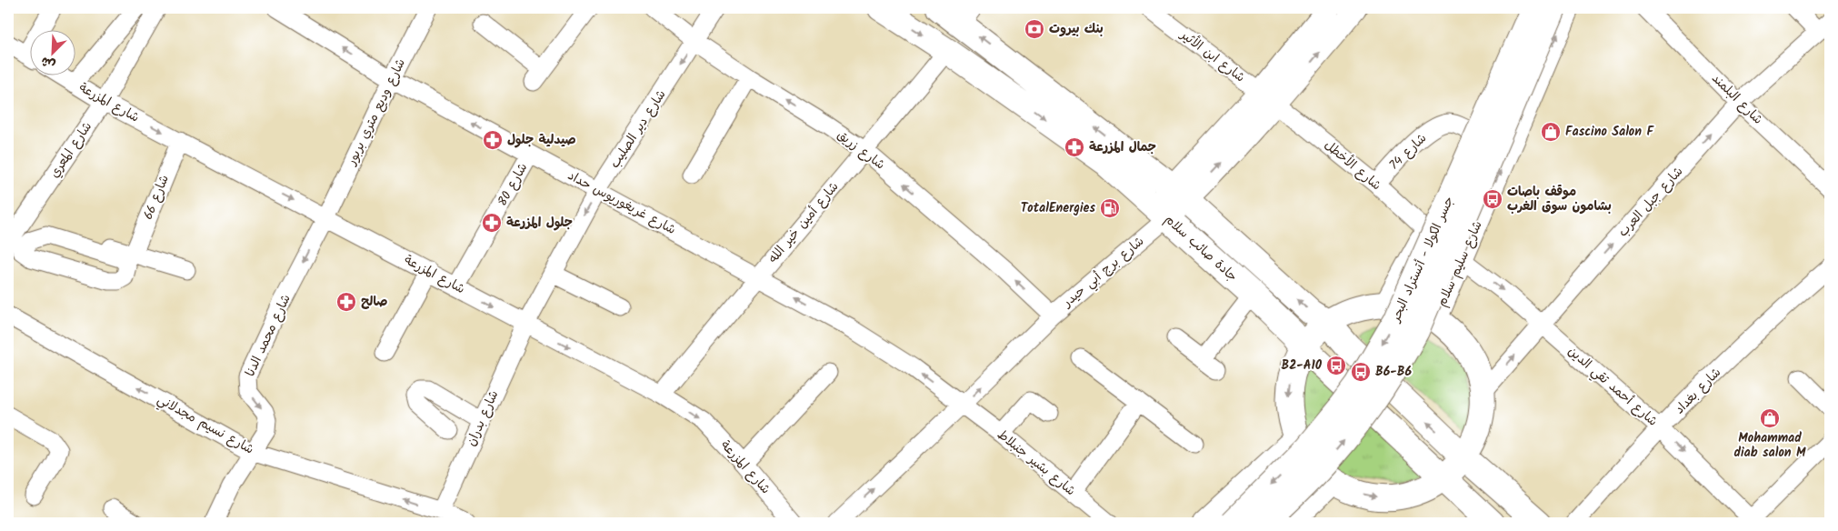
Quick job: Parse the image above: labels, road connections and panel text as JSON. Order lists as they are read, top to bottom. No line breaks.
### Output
{"streets":{"highway":["جادة صائب سلام","جسر الكولا - أتستراد البحر"],"main road":["شارع سليم سلام","شارع برج أبي حيدر"],"street":["شارع ابن الأثير","شارع البلمند","شارع المزرعة","شارع وديع متري بربور","شارع دير الصليب","شارع المعري","شارع زريق","شارع 74","شارع الأخطل","شارع 80","شارع 66","شارع جبل العرب","شارع غريغوريوس حداد","شارع أمين خير الله","شارع محمد الدنا","شارع أحمد تقي الدين","شارع بغداد","شارع بدران","شارع نسيم مجدلاني","شارع بشير جنبلاط"]},"crossings":[["شارع ابن الأثير","شارع الأخطل"],["شارع ابن الأثير","شارع برج أبي حيدر"],["شارع البلمند","شارع جبل العرب"],["شارع المزرعة","شارع وديع متري بربور"],["شارع المزرعة","شارع دير الصليب"],["شارع المزرعة","شارع المعري"],["شارع المزرعة","شارع 80"],["شارع المزرعة","شارع 66"],["شارع المزرعة","شارع أمين خير الله"],["شارع المزرعة","شارع محمد الدنا"],["شارع المزرعة","شارع بدران"],["شارع وديع متري بربور","شارع غريغوريوس حداد"],["شارع وديع متري بربور","شارع محمد الدنا"],["شارع دير الصليب","شارع زريق"],["شارع دير الصليب","شارع غريغوريوس حداد"],["شارع دير الصليب","شارع بدران"],["شارع زريق","شارع أمين خير الله"],["شارع زريق","شارع برج أبي حيدر"],["شارع 74","شارع الأخطل"],["شارع الأخطل","شارع برج أبي حيدر"],["شارع 80","شارع غريغوريوس حداد"],["شارع جبل العرب","شارع أحمد تقي الدين"],["شارع غريغوريوس حداد","شارع أمين خير الله"],["شارع غريغوريوس حداد","شارع برج أبي حيدر"],["شارع غريغوريوس حداد","شارع بشير جنبلاط"],["شارع أمين خير الله","جادة صائب سلام"],["جادة صائب سلام","شارع برج أبي حيدر"],["شارع سليم سلام","شارع أحمد تقي الدين"],["شارع برج أبي حيدر","شارع بشير جنبلاط"],["شارع محمد الدنا","شارع نسيم مجدلاني"],["شارع أحمد تقي الدين","شارع بغداد"],["شارع بدران","شارع نسيم مجدلاني"]],"one_way":["شارع زريق","شارع جبل العرب","شارع غريغوريوس حداد","شارع أحمد تقي الدين"],"places":{"bank":["بنك بيروت"],"shop":["Fascino Salon F","Mohammad diab salon M"],"pharmacy":["صيدلية جلول","جمال المزرعة","جلول المزرعة","صالح"],"bus stop":["موقف باصات بشامون سوق الغرب","B2-A10","B6-B6"],"fuel station":["TotalEnergies"]},"north":"bottom left"}
